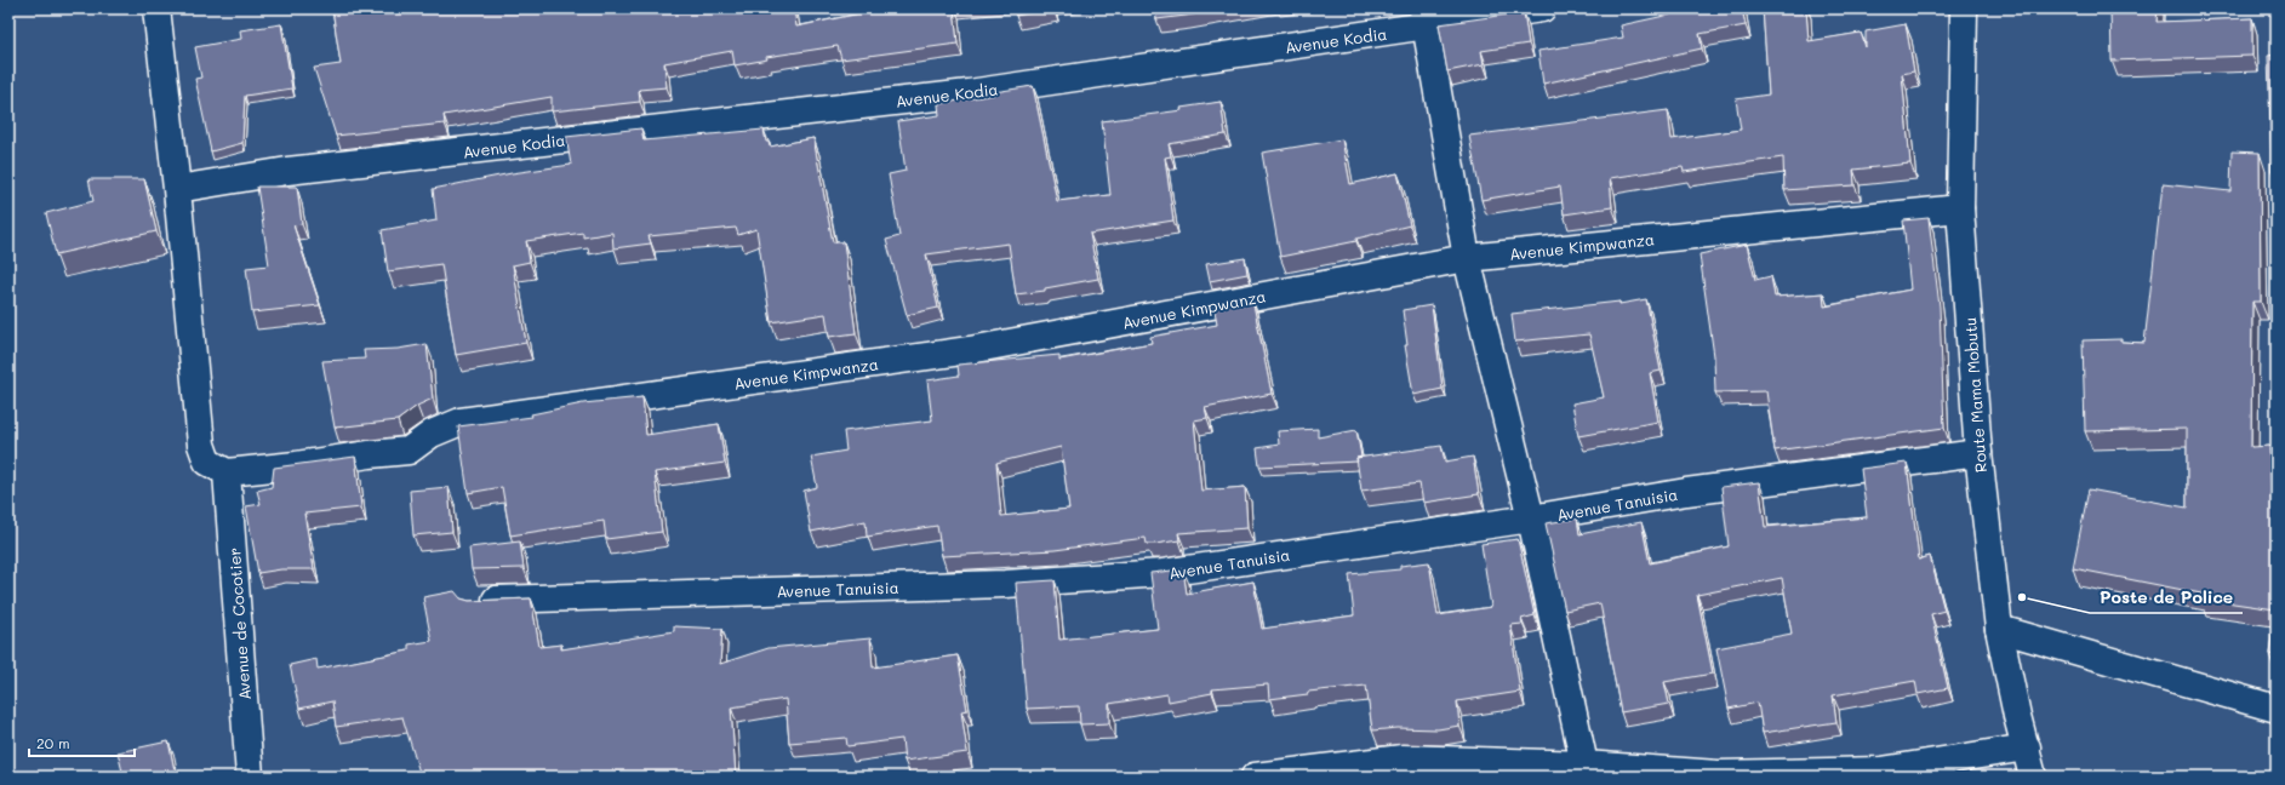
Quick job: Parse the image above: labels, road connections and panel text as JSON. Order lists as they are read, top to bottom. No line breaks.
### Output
{"streets":{"street":["Avenue Kodia","Avenue Kimpwanza","Route Mama Mobutu","Avenue Tanuisia","Avenue de Cocotier"]},"crossings":[["Avenue Kimpwanza","Route Mama Mobutu"],["Avenue Kimpwanza","Avenue de Cocotier"],["Route Mama Mobutu","Avenue Tanuisia"]],"places":["Poste de Police"],"scale_bar":"20 m"}
